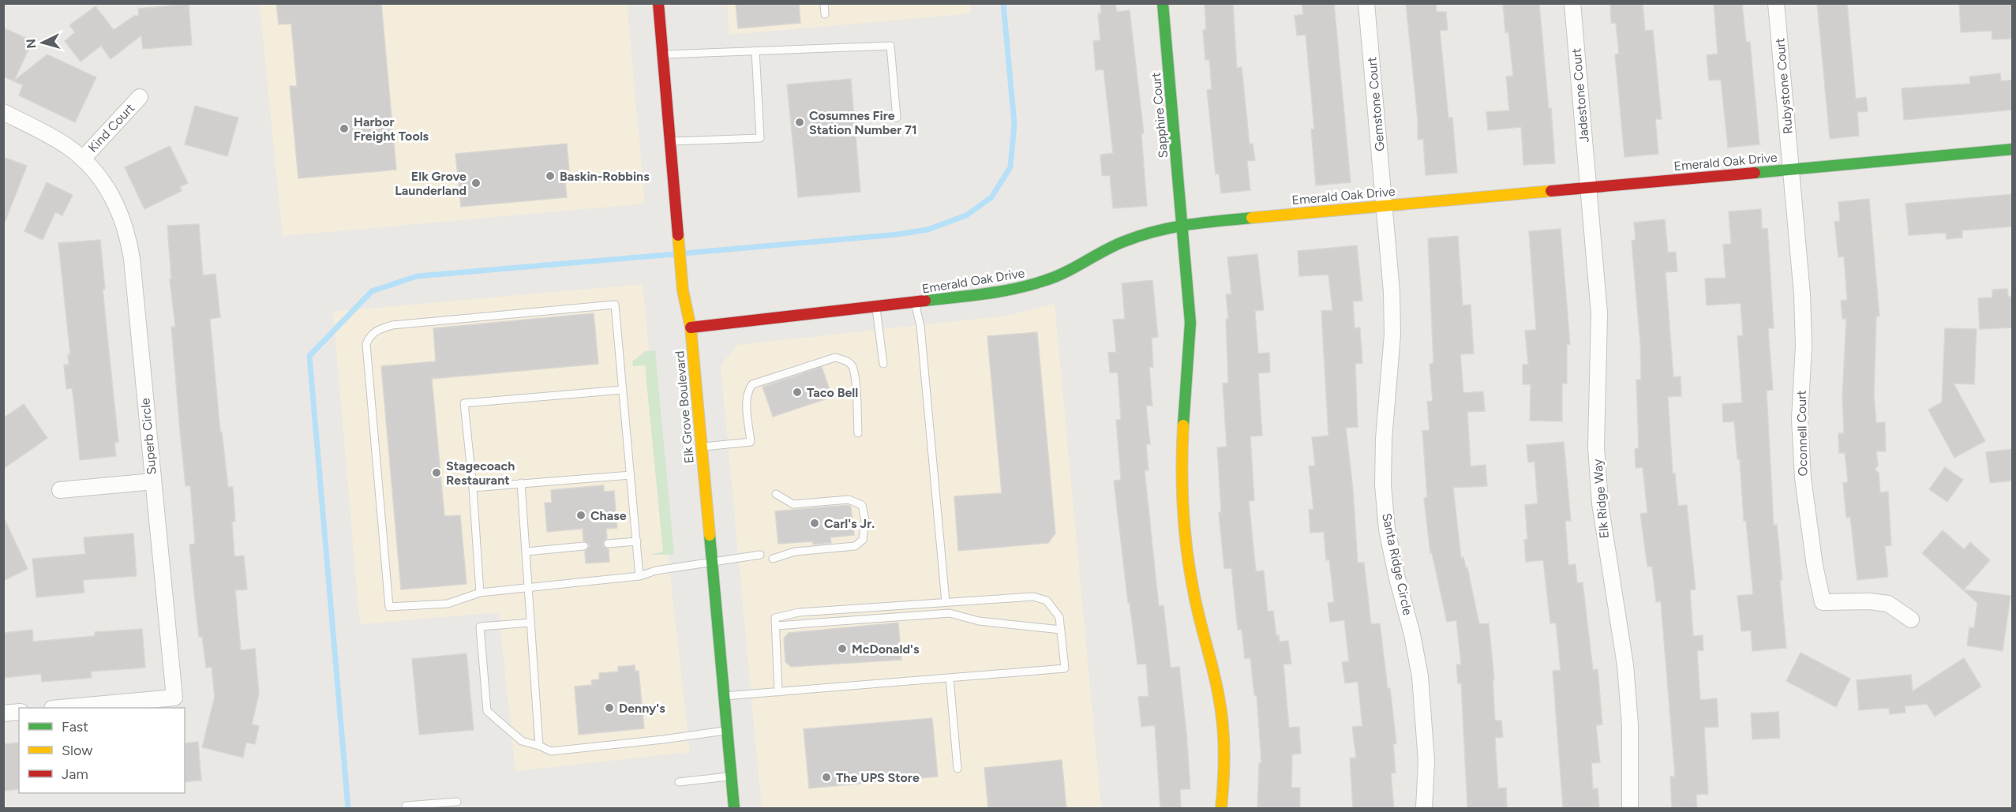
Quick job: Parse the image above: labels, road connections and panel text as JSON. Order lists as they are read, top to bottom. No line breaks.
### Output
{"streets":{"street":["Rubystone Court","Jadestone Court","Gemstone Court","Sapphire Court","Kind Court","Emerald Oak Drive","Elk Grove Boulevard","Oconnell Court","Superb Circle","Elk Ridge Way","Santa Ridge Circle"]},"crossings":[["Rubystone Court","Emerald Oak Drive"],["Rubystone Court","Oconnell Court"],["Jadestone Court","Emerald Oak Drive"],["Jadestone Court","Elk Ridge Way"],["Gemstone Court","Emerald Oak Drive"],["Gemstone Court","Santa Ridge Circle"],["Sapphire Court","Emerald Oak Drive"],["Kind Court","Superb Circle"],["Emerald Oak Drive","Elk Grove Boulevard"],["Emerald Oak Drive","Oconnell Court"],["Emerald Oak Drive","Elk Ridge Way"],["Emerald Oak Drive","Santa Ridge Circle"]],"places":["Cosumnes Fire Station Number 71","Harbor Freight Tools","Baskin-Robbins","Elk Grove Launderland","Taco Bell","Stagecoach Restaurant","Chase","Carl's Jr.","McDonald's","Denny's","The UPS Store"],"legend":["Fast","Slow","Jam"],"north":"left"}
